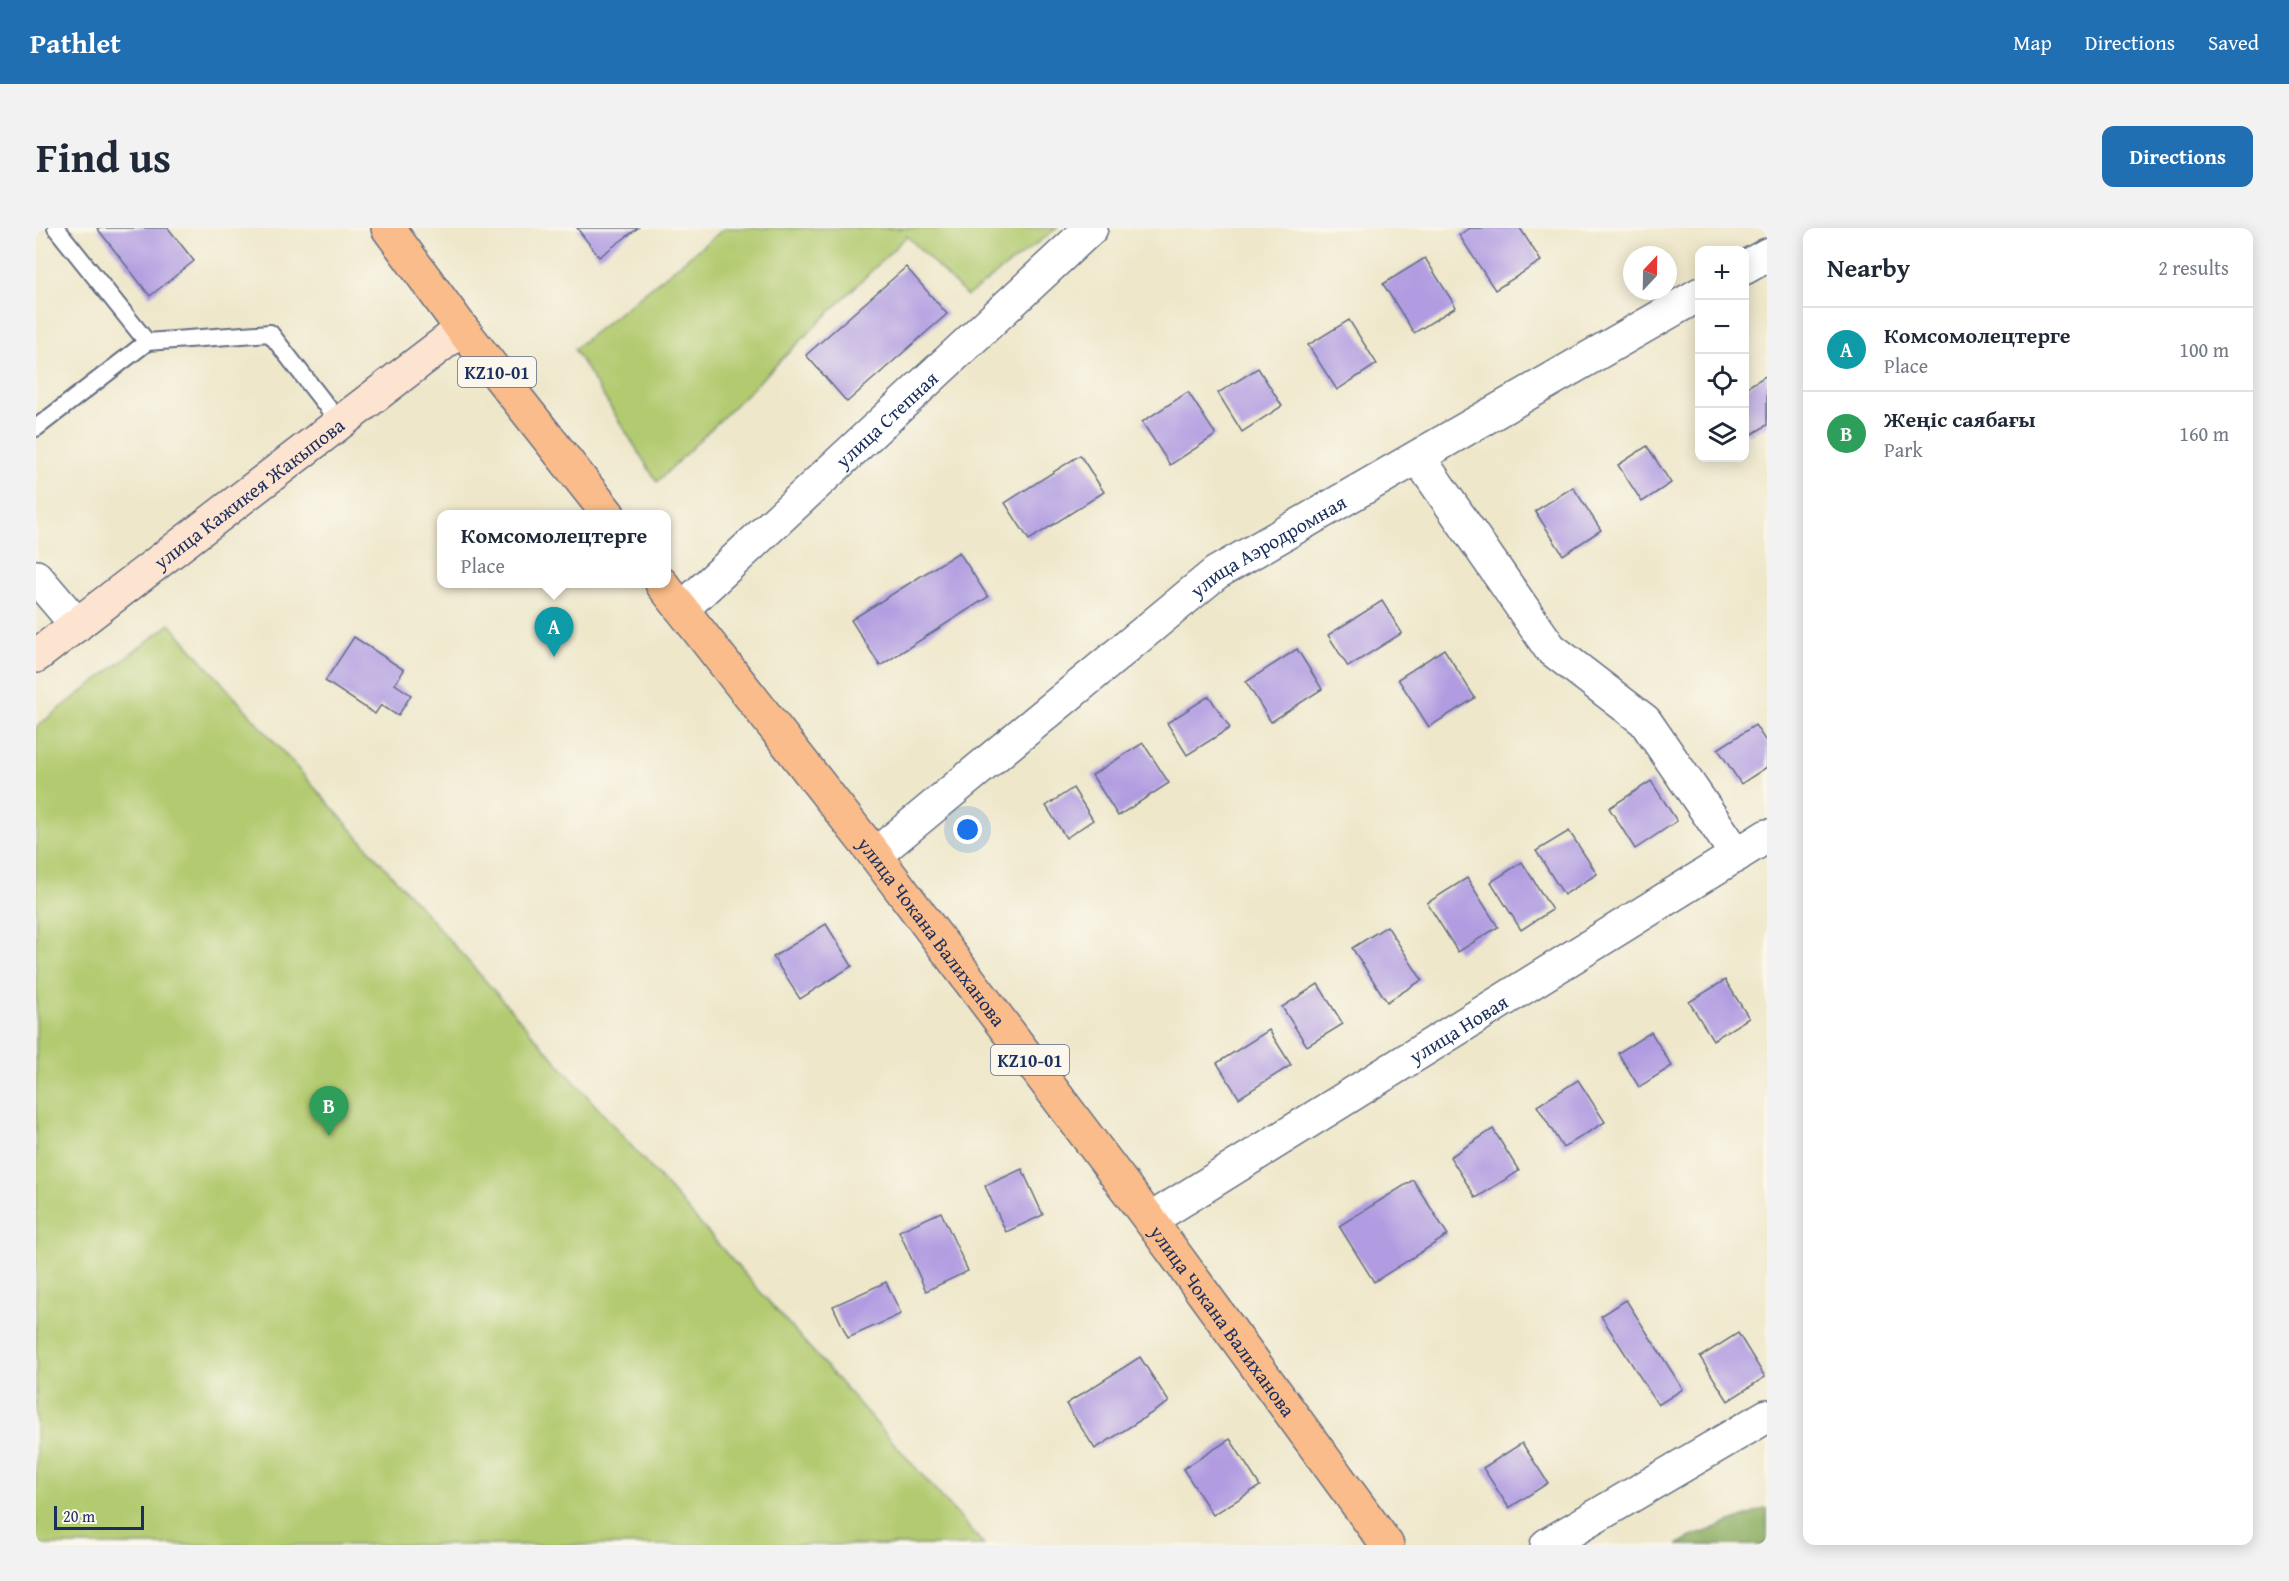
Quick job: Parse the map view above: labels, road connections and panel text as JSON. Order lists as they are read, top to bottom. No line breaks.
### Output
{"streets":{"main road":["KZ10-01","улица Кажикея Жакыпова","улица Чокана Валиханова"],"street":["улица Степная","улица Аэродромная","улица Новая"]},"crossings":[["KZ10-01","улица Кажикея Жакыпова"],["улица Степная","улица Чокана Валиханова"],["улица Аэродромная","улица Чокана Валиханова"],["улица Чокана Валиханова","улица Новая"]],"scale_bar":"20 m","north":"top","page":{"header":"Pathlet","nav":["Map","Directions","Saved"],"title":"Find us","buttons":"Directions","heading":["Nearby","2 results"],"map_buttons":["+","−"],"list":[{"mark":"A","name":"Комсомолецтерге","note":"Place","value":"100 m"},{"mark":"B","name":"Жеңіс саябағы","note":"Park","value":"160 m"}],"popup":["Комсомолецтерге","Place"],"pins":["A","B"],"scale":"20 m"}}
